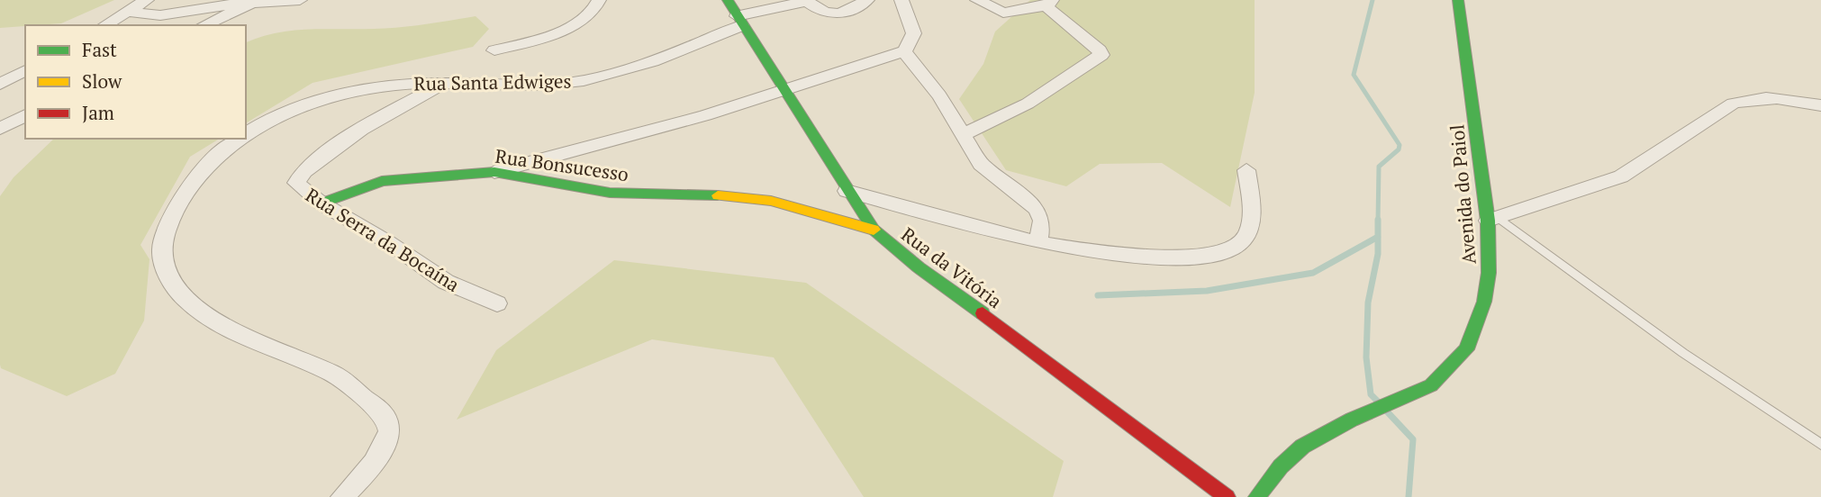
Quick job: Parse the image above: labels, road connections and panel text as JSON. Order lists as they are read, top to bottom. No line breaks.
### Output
{"streets":{"street":["Rua Santa Edwiges","Rua Bonsucesso","Avenida do Paiol","Rua Serra da Bocaína","Rua da Vitória"]},"crossings":[["Rua Santa Edwiges","Rua Serra da Bocaína"],["Rua Santa Edwiges","Rua da Vitória"],["Rua Bonsucesso","Rua Serra da Bocaína"],["Rua Bonsucesso","Rua da Vitória"]],"legend":["Fast","Slow","Jam"]}
